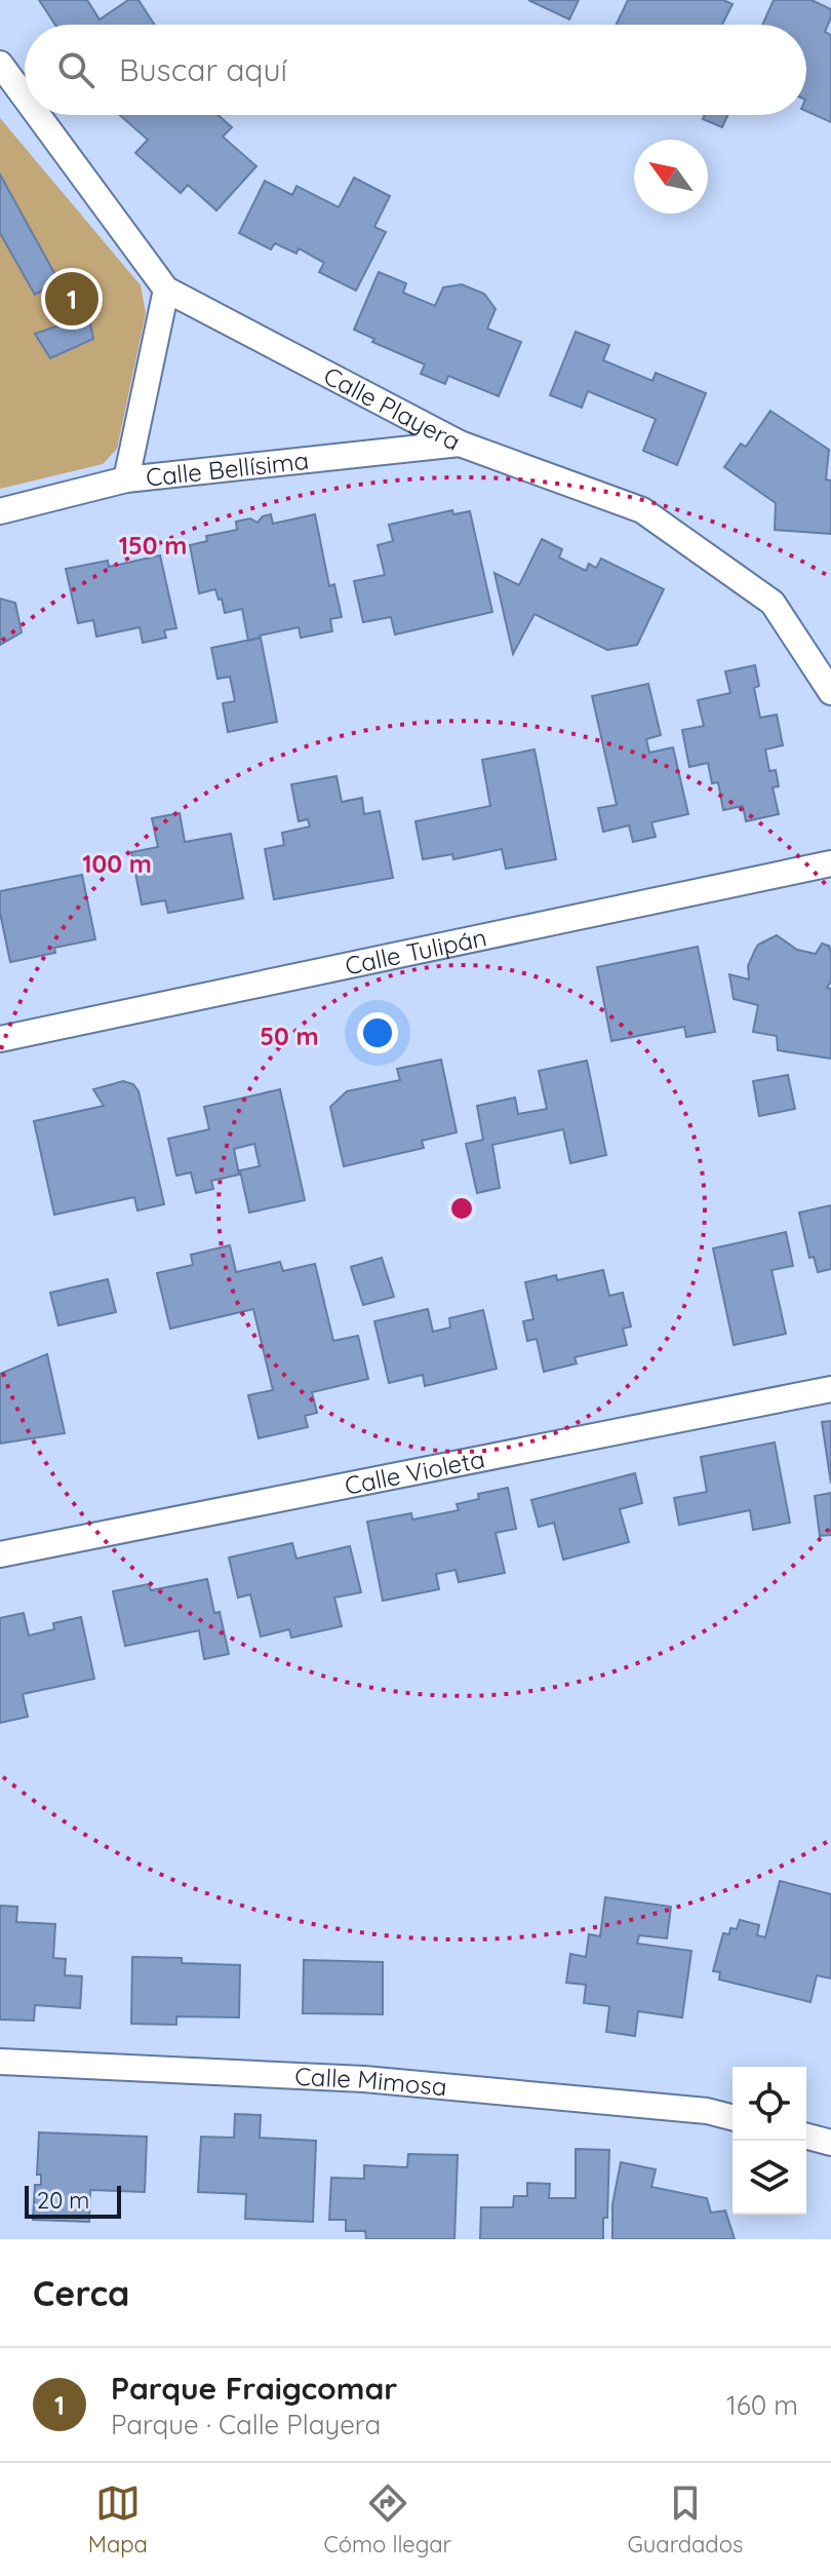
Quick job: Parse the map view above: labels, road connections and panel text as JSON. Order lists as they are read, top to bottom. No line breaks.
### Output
{"streets":{"street":["Calle Playera","Calle Bellísima","Calle Tulipán","Calle Violeta","Calle Mimosa"]},"crossings":[["Calle Playera","Calle Bellísima"]],"scale_bar":"20 m","north":"top left","page":{"search":"Buscar aquí","pins":"1","scale":"20 m","heading":"Cerca","list":[{"mark":"1","name":"Parque Fraigcomar","note":"Parque · Calle Playera","value":"160 m"}],"nav":["Mapa","Cómo llegar","Guardados"]},"rings":["150 m","100 m","50 m"]}
